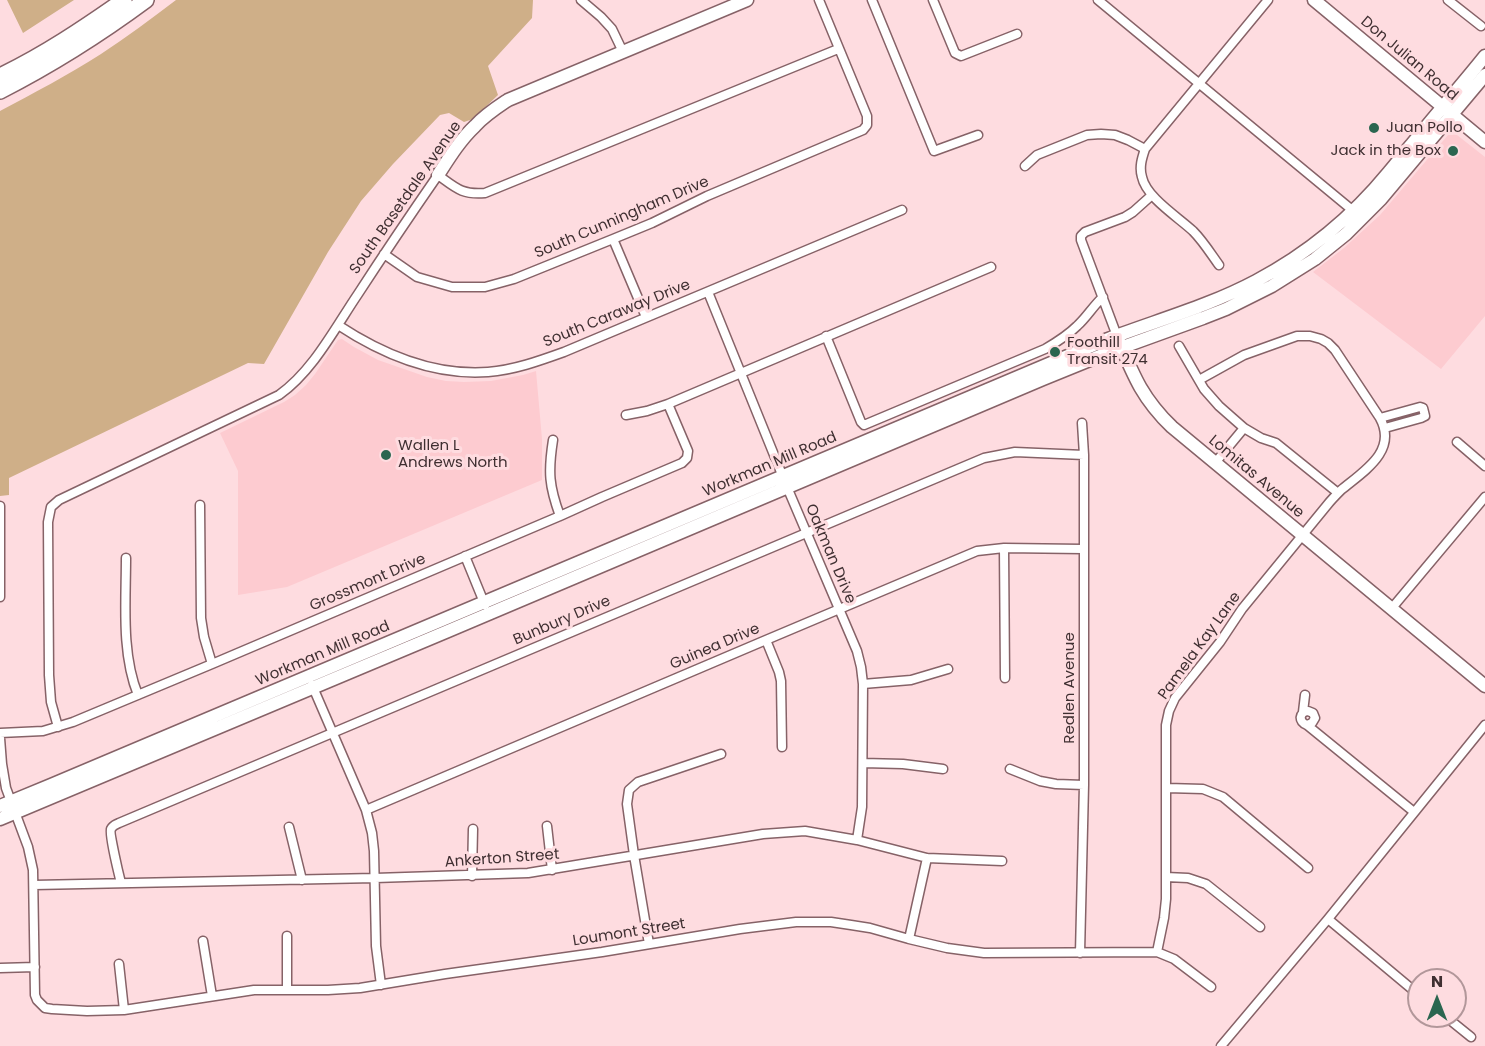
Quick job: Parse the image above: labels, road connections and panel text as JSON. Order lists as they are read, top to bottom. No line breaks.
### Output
{"streets":{"main road":["Don Julian Road","South Basetdale Avenue","Workman Mill Road","Lomitas Avenue"],"street":["South Cunningham Drive","South Caraway Drive","Oakman Drive","Grossmont Drive","Bunbury Drive","Pamela Kay Lane","Guinea Drive","Redlen Avenue","Ankerton Street","Loumont Street"]},"crossings":[["Don Julian Road","Workman Mill Road"],["South Basetdale Avenue","South Cunningham Drive"],["South Basetdale Avenue","South Caraway Drive"],["South Basetdale Avenue","Grossmont Drive"],["South Caraway Drive","Oakman Drive"],["Workman Mill Road","Lomitas Avenue"],["Workman Mill Road","Oakman Drive"],["Lomitas Avenue","Pamela Kay Lane"],["Oakman Drive","Bunbury Drive"],["Oakman Drive","Guinea Drive"],["Oakman Drive","Ankerton Street"],["Bunbury Drive","Redlen Avenue"],["Bunbury Drive","Ankerton Street"],["Pamela Kay Lane","Loumont Street"],["Guinea Drive","Redlen Avenue"],["Redlen Avenue","Loumont Street"]],"places":["Juan Pollo","Jack in the Box","Foothill Transit 274","Wallen L Andrews North"],"north":"top"}
